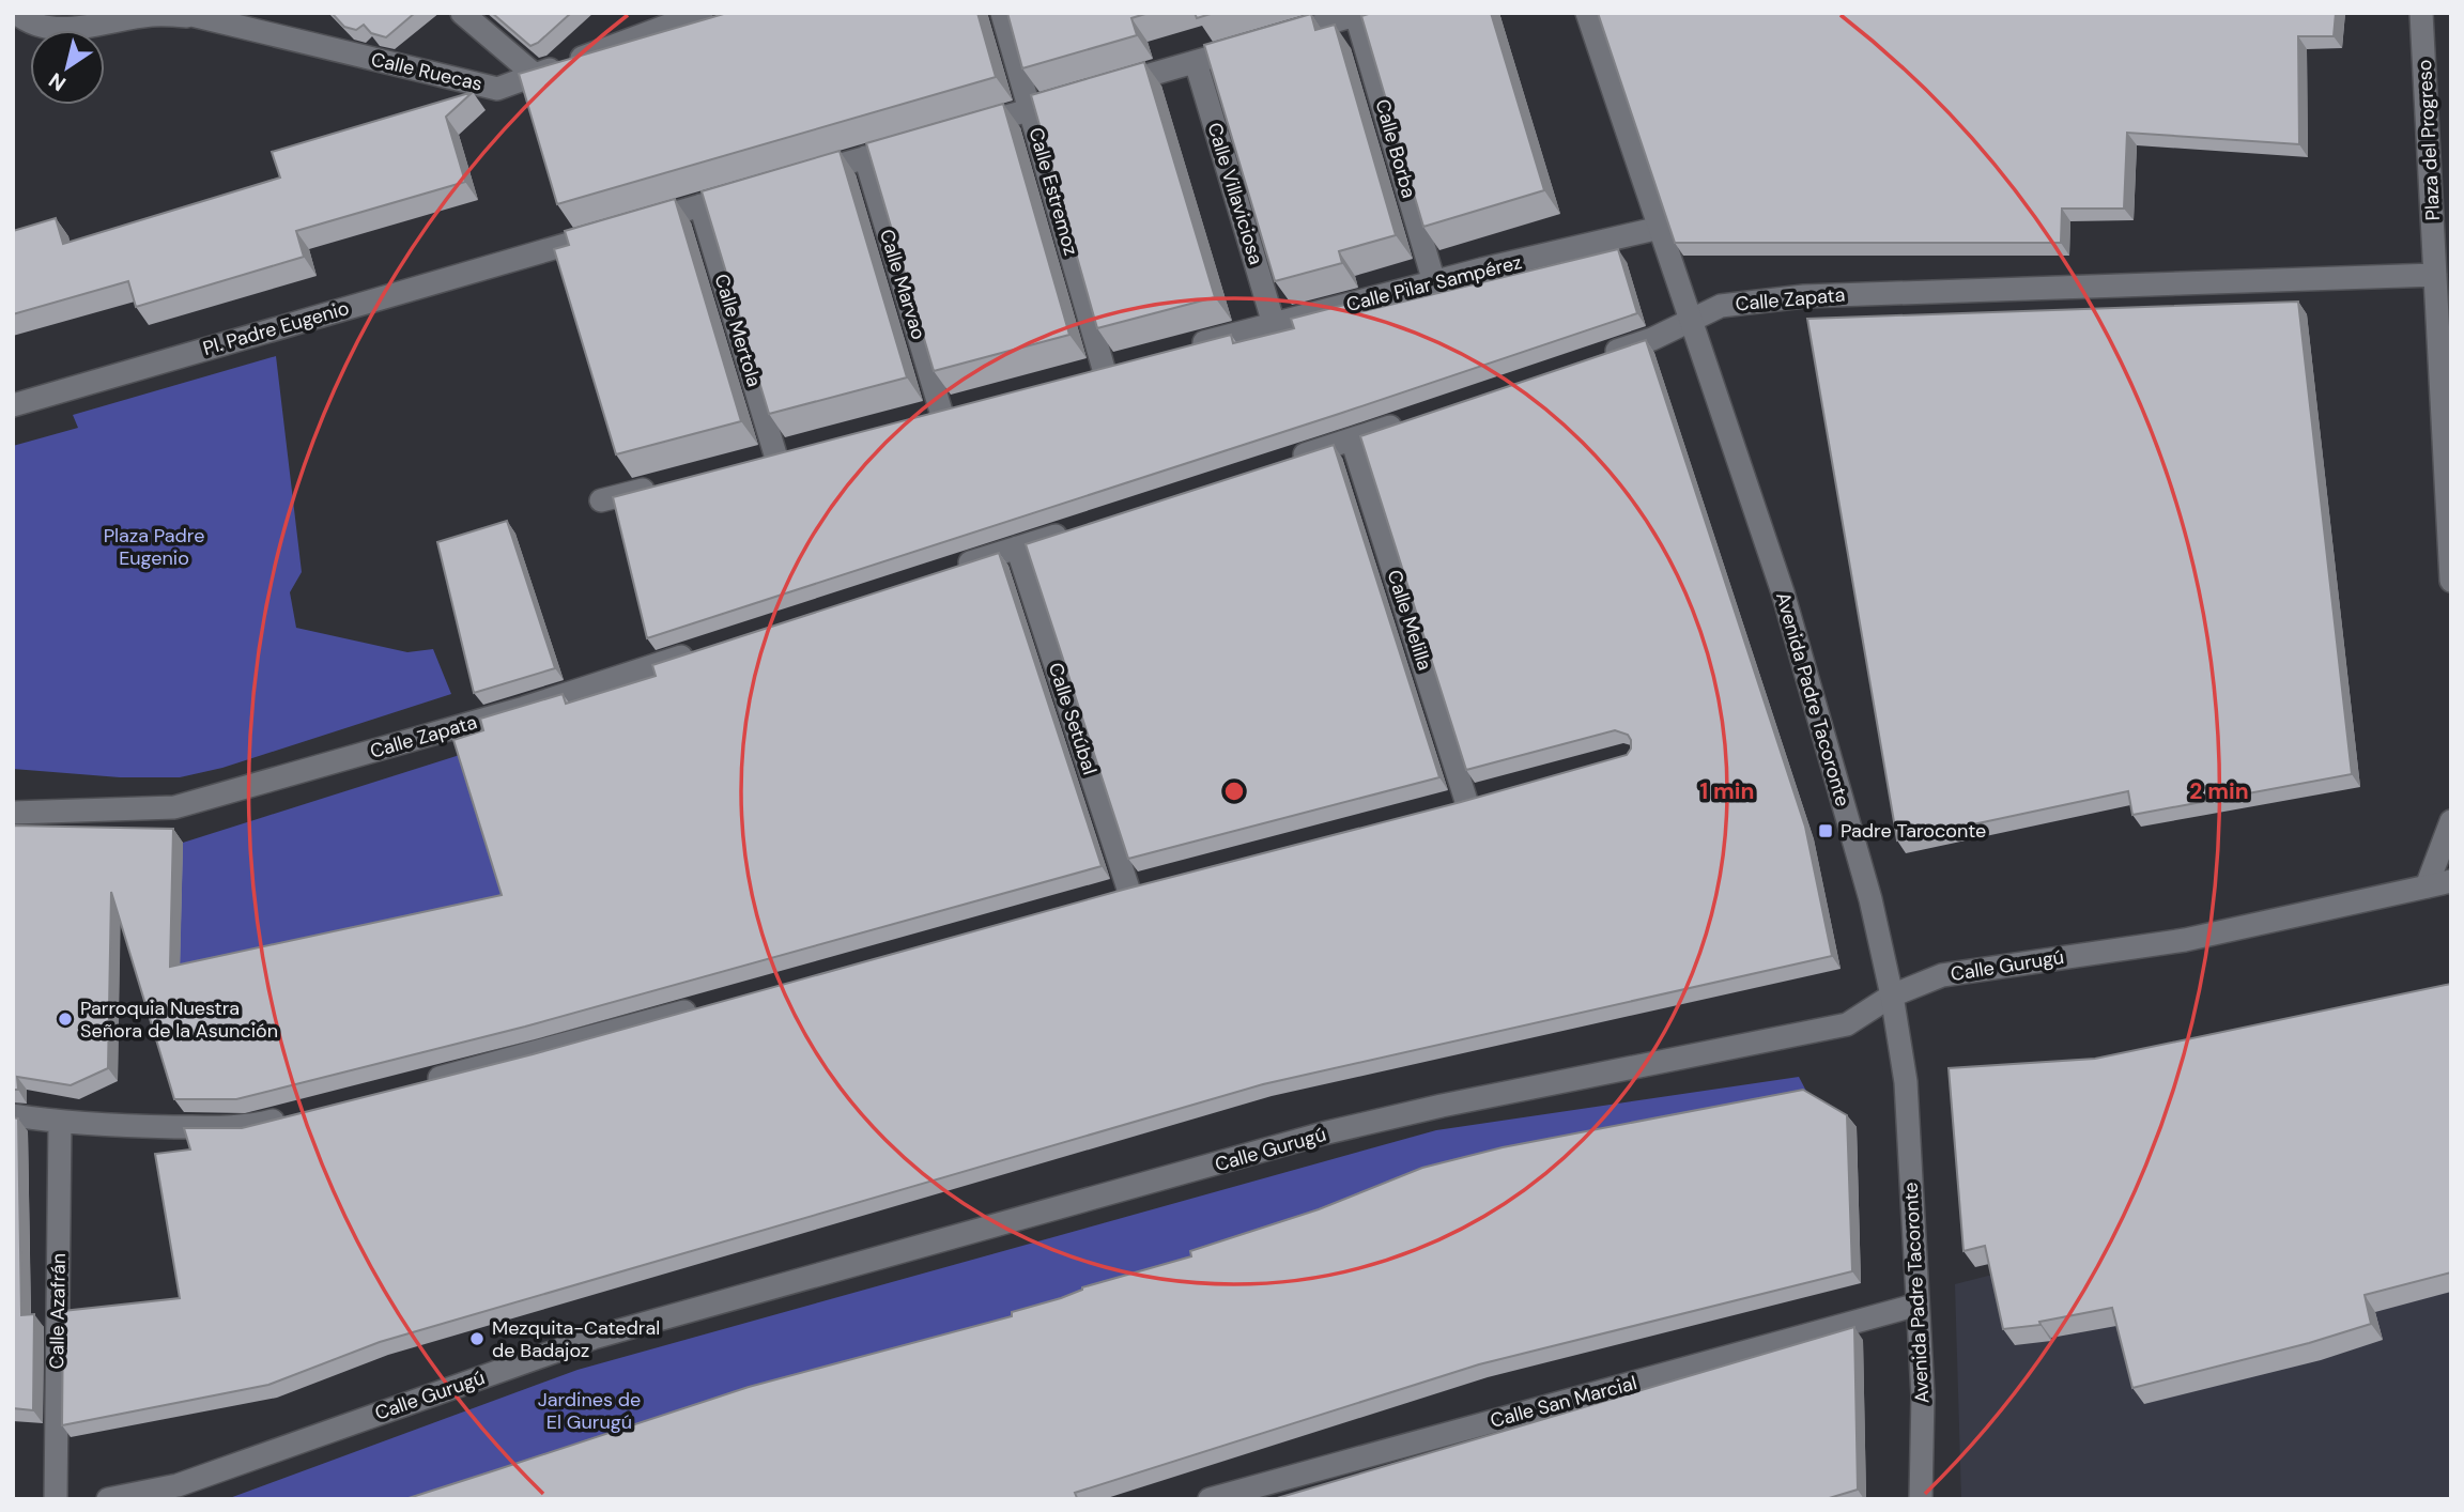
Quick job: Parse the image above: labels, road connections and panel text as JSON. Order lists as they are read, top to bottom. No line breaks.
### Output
{"streets":{"street":["Calle Ruecas","Plaza del Progreso","Calle Borba","Calle Estremoz","Calle Villaviciosa","Calle Pilar Sampérez","Calle Marvao","Calle Zapata","Pl. Padre Eugenio","Calle Mertola","Calle Melilla","Avenida Padre Tacoronte","Calle Setúbal","Calle Gurugú","Calle Azafrán","Calle San Marcial"]},"crossings":[["Plaza del Progreso","Calle Zapata"],["Calle Borba","Calle Pilar Sampérez"],["Calle Villaviciosa","Calle Pilar Sampérez"],["Calle Pilar Sampérez","Avenida Padre Tacoronte"],["Calle Zapata","Avenida Padre Tacoronte"],["Pl. Padre Eugenio","Calle Mertola"],["Avenida Padre Tacoronte","Calle Gurugú"],["Avenida Padre Tacoronte","Calle San Marcial"]],"parks":["Plaza Padre Eugenio","Jardines de El Gurugú"],"places":{"transit":["Padre Taroconte"],"other":["Parroquia Nuestra Señora de la Asunción","Mezquita-Catedral de Badajoz"]},"north":"bottom left","rings":["1 min","2 min"]}
